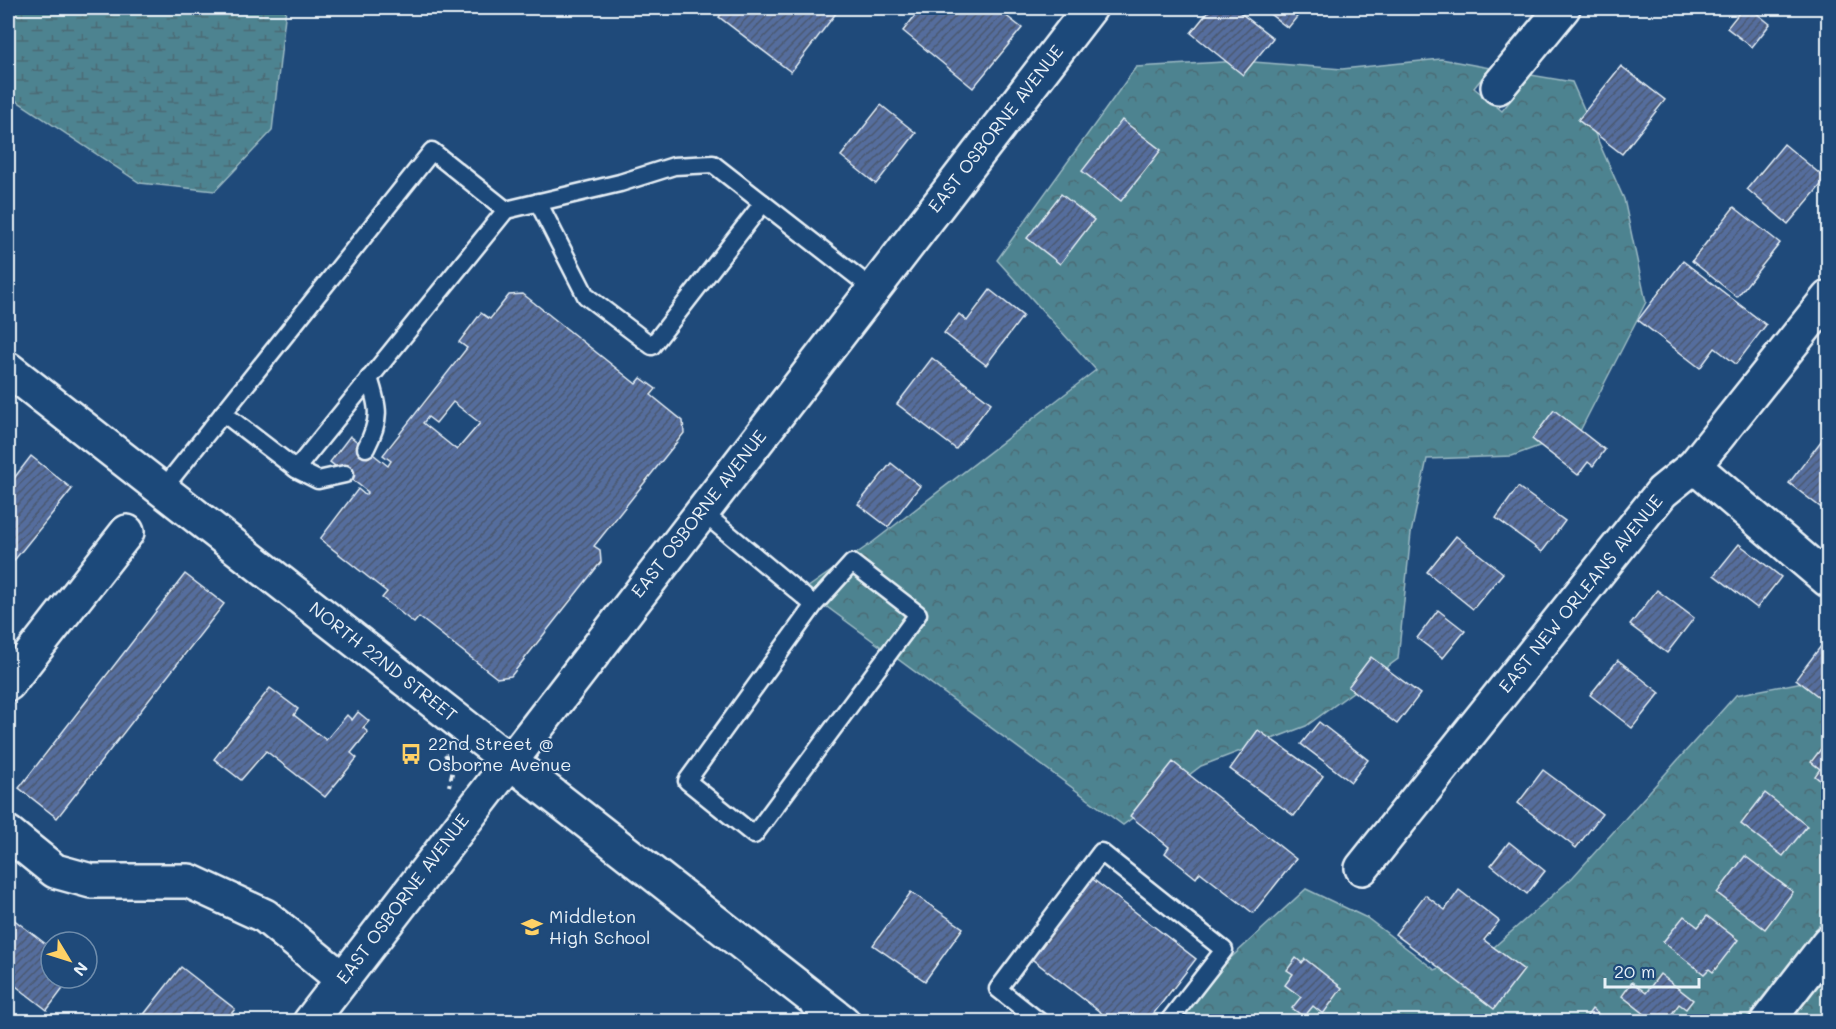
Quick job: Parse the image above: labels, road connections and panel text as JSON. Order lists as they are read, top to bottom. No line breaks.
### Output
{"streets":{"street":["EAST OSBORNE AVENUE","EAST NEW ORLEANS AVENUE","NORTH 22ND STREET"]},"crossings":[["EAST OSBORNE AVENUE","NORTH 22ND STREET"]],"places":{"bus stop":["22nd Street @ Osborne Avenue"],"school or university":["Middleton High School"]},"scale_bar":"20 m","north":"bottom right"}
